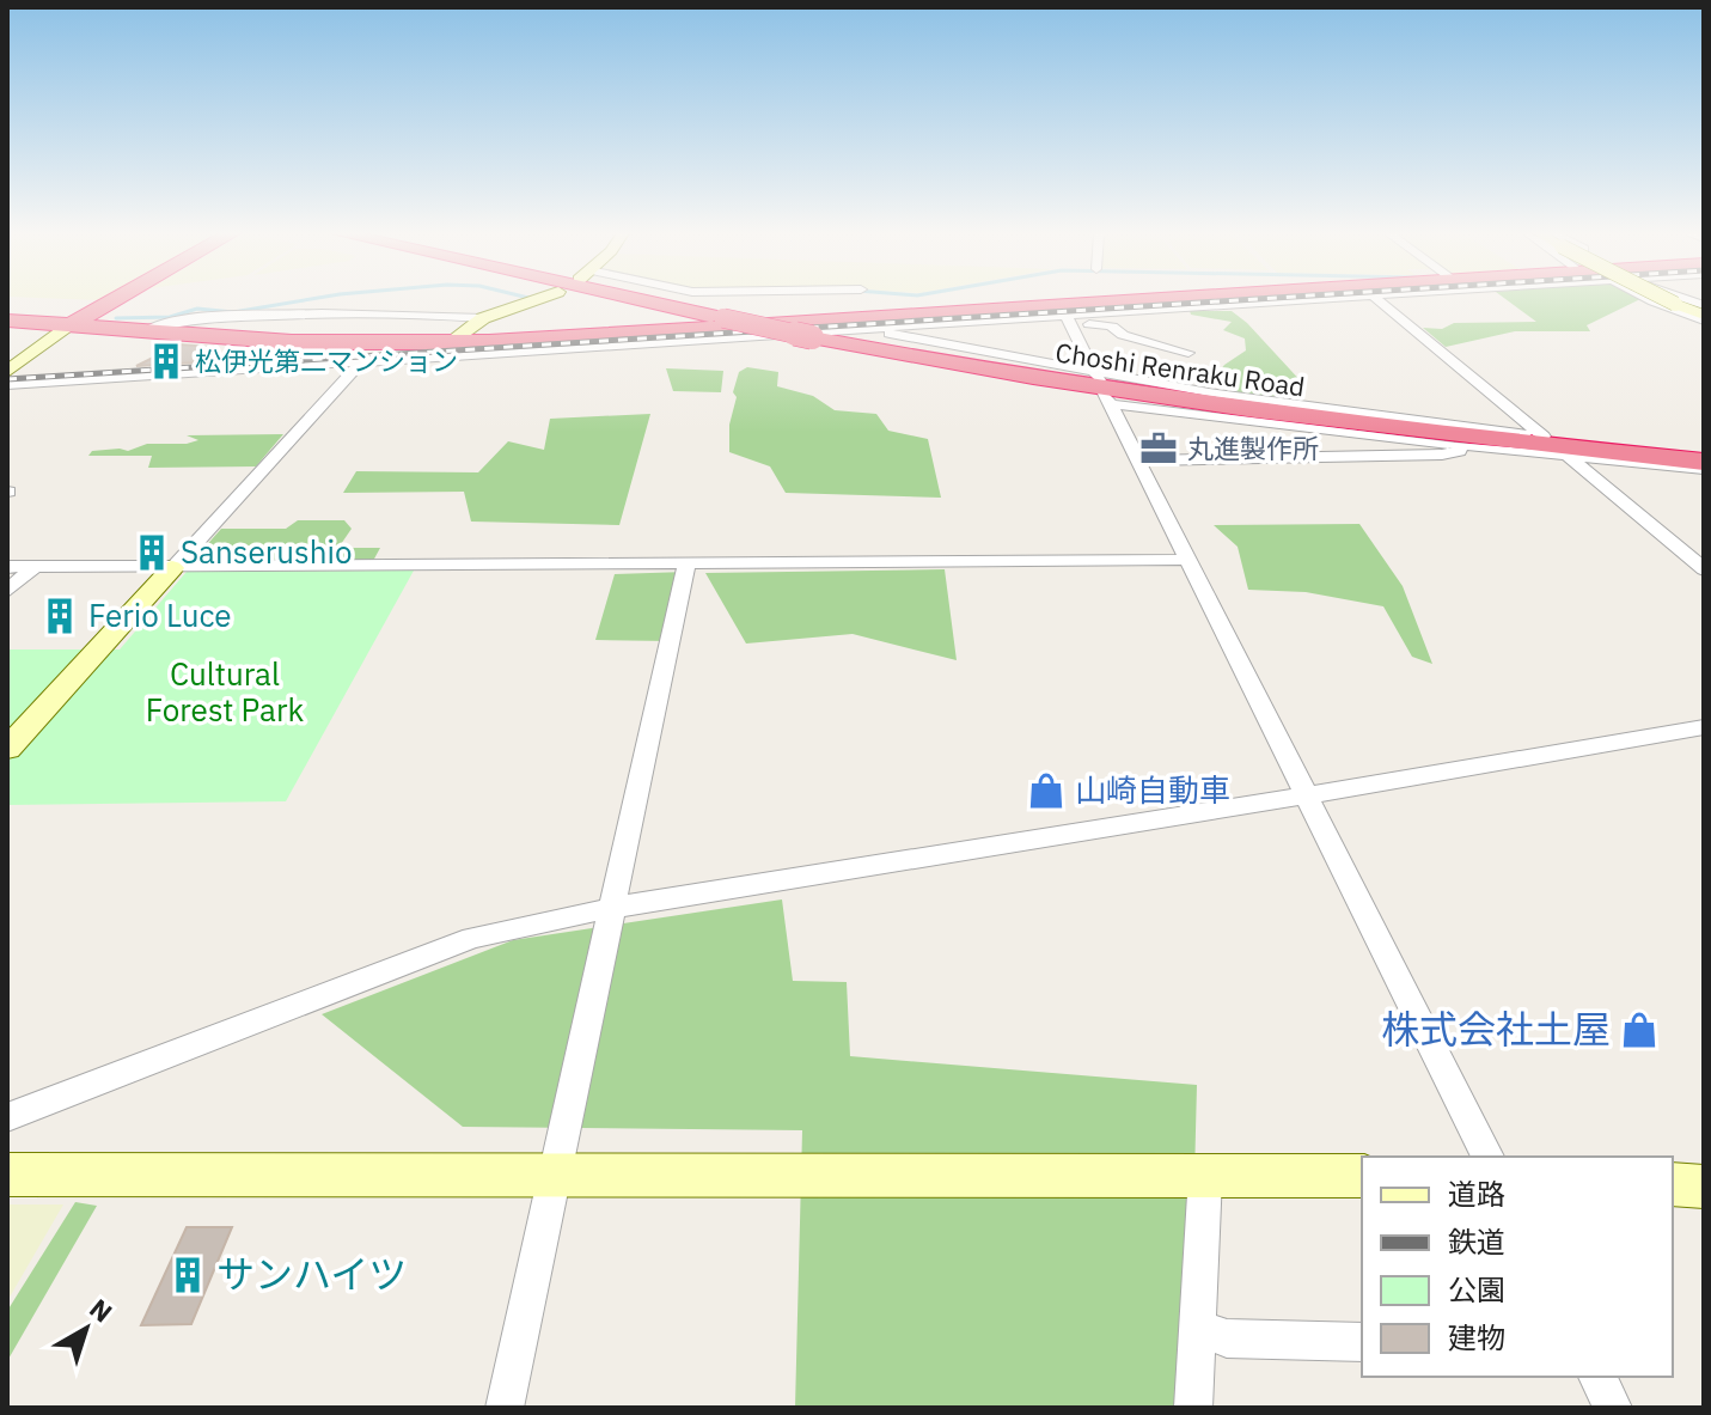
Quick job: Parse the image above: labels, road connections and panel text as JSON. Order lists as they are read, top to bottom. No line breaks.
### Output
{"streets":{"highway":["Choshi Renraku Road"]},"parks":["Cultural Forest Park"],"places":{"building":["松伊光第二マンション","Sanserushio","Ferio Luce","サンハイツ"],"office":["丸進製作所"],"shop":["山崎自動車","株式会社土屋"]},"legend":["道路","鉄道","公園","建物"],"north":"top right"}
